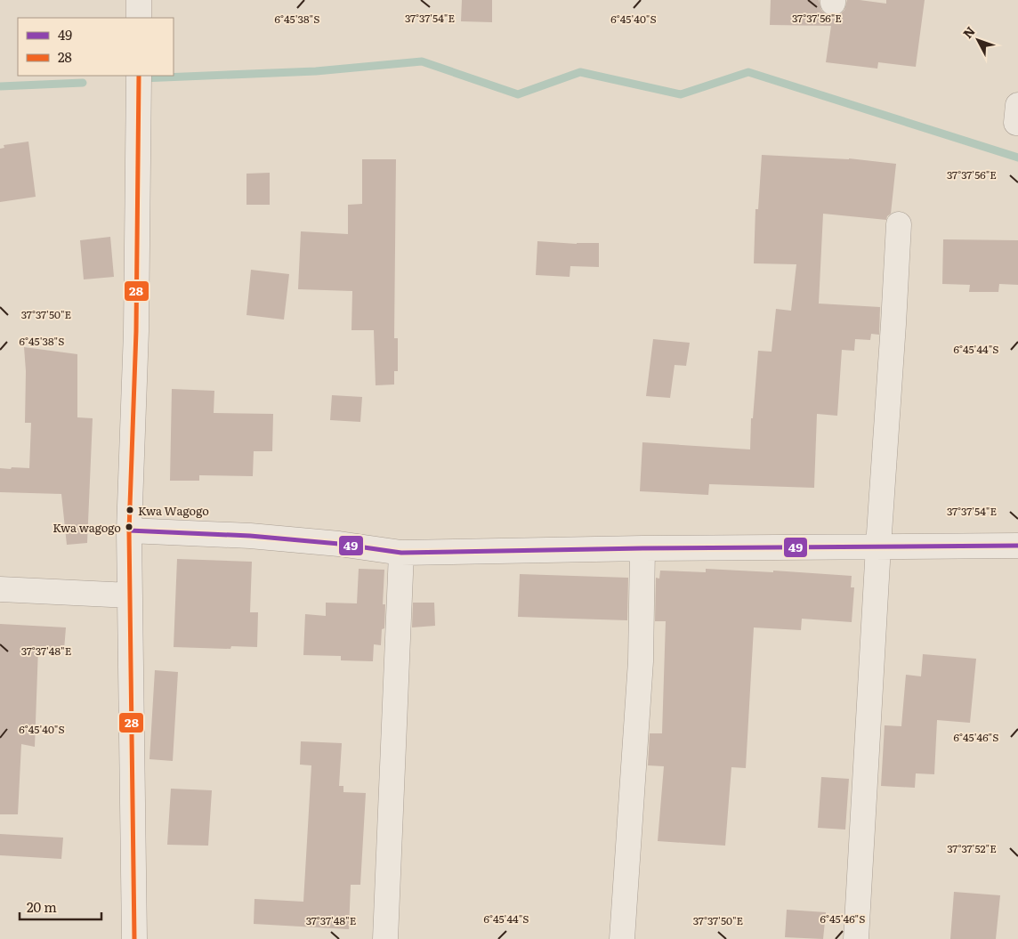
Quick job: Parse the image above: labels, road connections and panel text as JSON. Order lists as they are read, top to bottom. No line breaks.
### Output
{"places":["Kwa Wagogo","Kwa wagogo"],"lines":["transit line 28","transit line 49"],"legend":["49","28"],"scale_bar":"20 m","north":"top left","coordinates":["37°37'54\"E","37°37'56\"E","6°45'38\"S","6°45'40\"S","37°37'50\"E","6°45'44\"S","37°37'48\"E","6°45'46\"S","37°37'52\"E"]}
